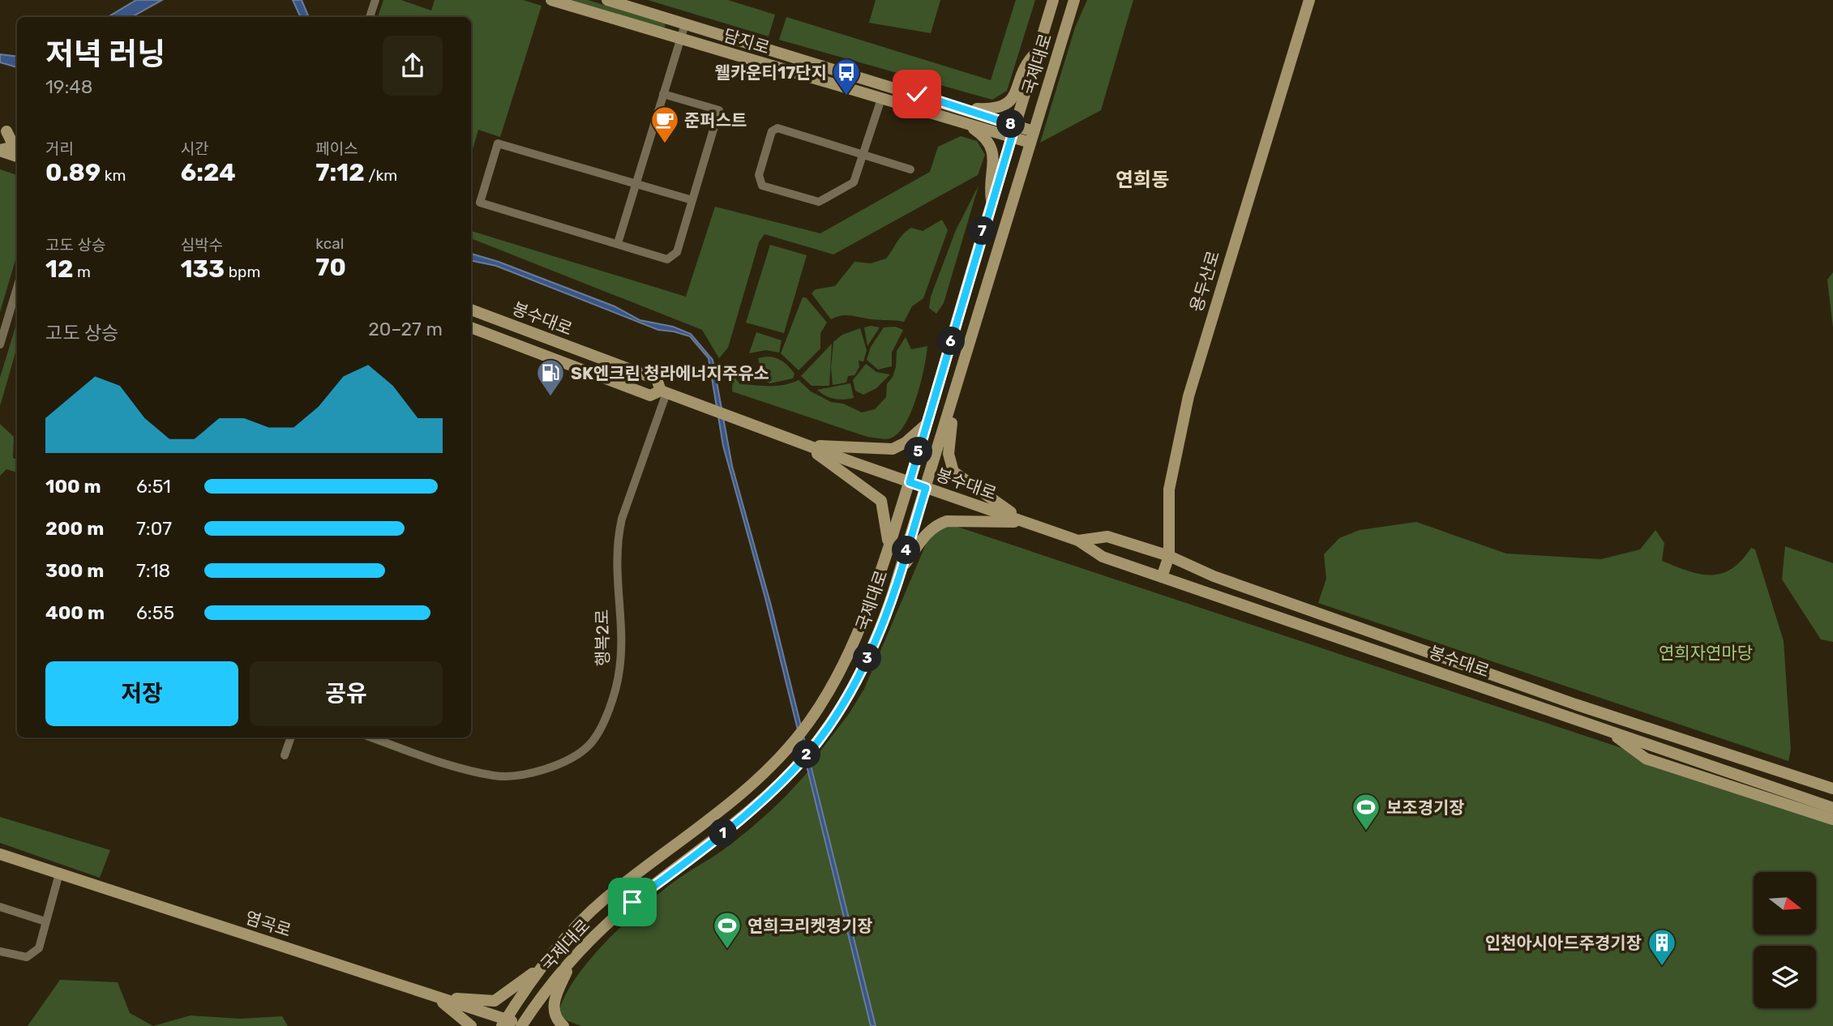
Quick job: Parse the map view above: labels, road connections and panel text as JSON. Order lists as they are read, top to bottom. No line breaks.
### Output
{"streets":{"main road":["담지로","국제대로","용두산로","봉수대로","염곡로"],"street":["행복2로"]},"crossings":[["담지로","국제대로"],["국제대로","봉수대로"],["국제대로","염곡로"],["용두산로","봉수대로"],["봉수대로","행복2로"]],"districts":["연희동"],"parks":["연희자연마당"],"places":{"bus stop":["웰카운티17단지"],"cafe":["준퍼스트"],"fuel station":["SK엔크린 청라에너지주유소"],"sports":["보조경기장","연희크리켓경기장"],"building":["인천아시아드주경기장"]},"north":"right","page":{"heading":["저녁 러닝","19:48"],"pins":["8","7","6","5","4","3","2","1"],"stats":[["거리","0.89 km"],["시간","6:24"],["페이스","7:12 /km"],["고도 상승","12 m"],["심박수","133 bpm"],["kcal","70"]],"chart":["고도 상승","20–27 m"],"list":[{"name":"100 m","note":"6:51"},{"name":"200 m","note":"7:07"},{"name":"300 m","note":"7:18"},{"name":"400 m","note":"6:55"}],"buttons":["저장","공유"]}}
